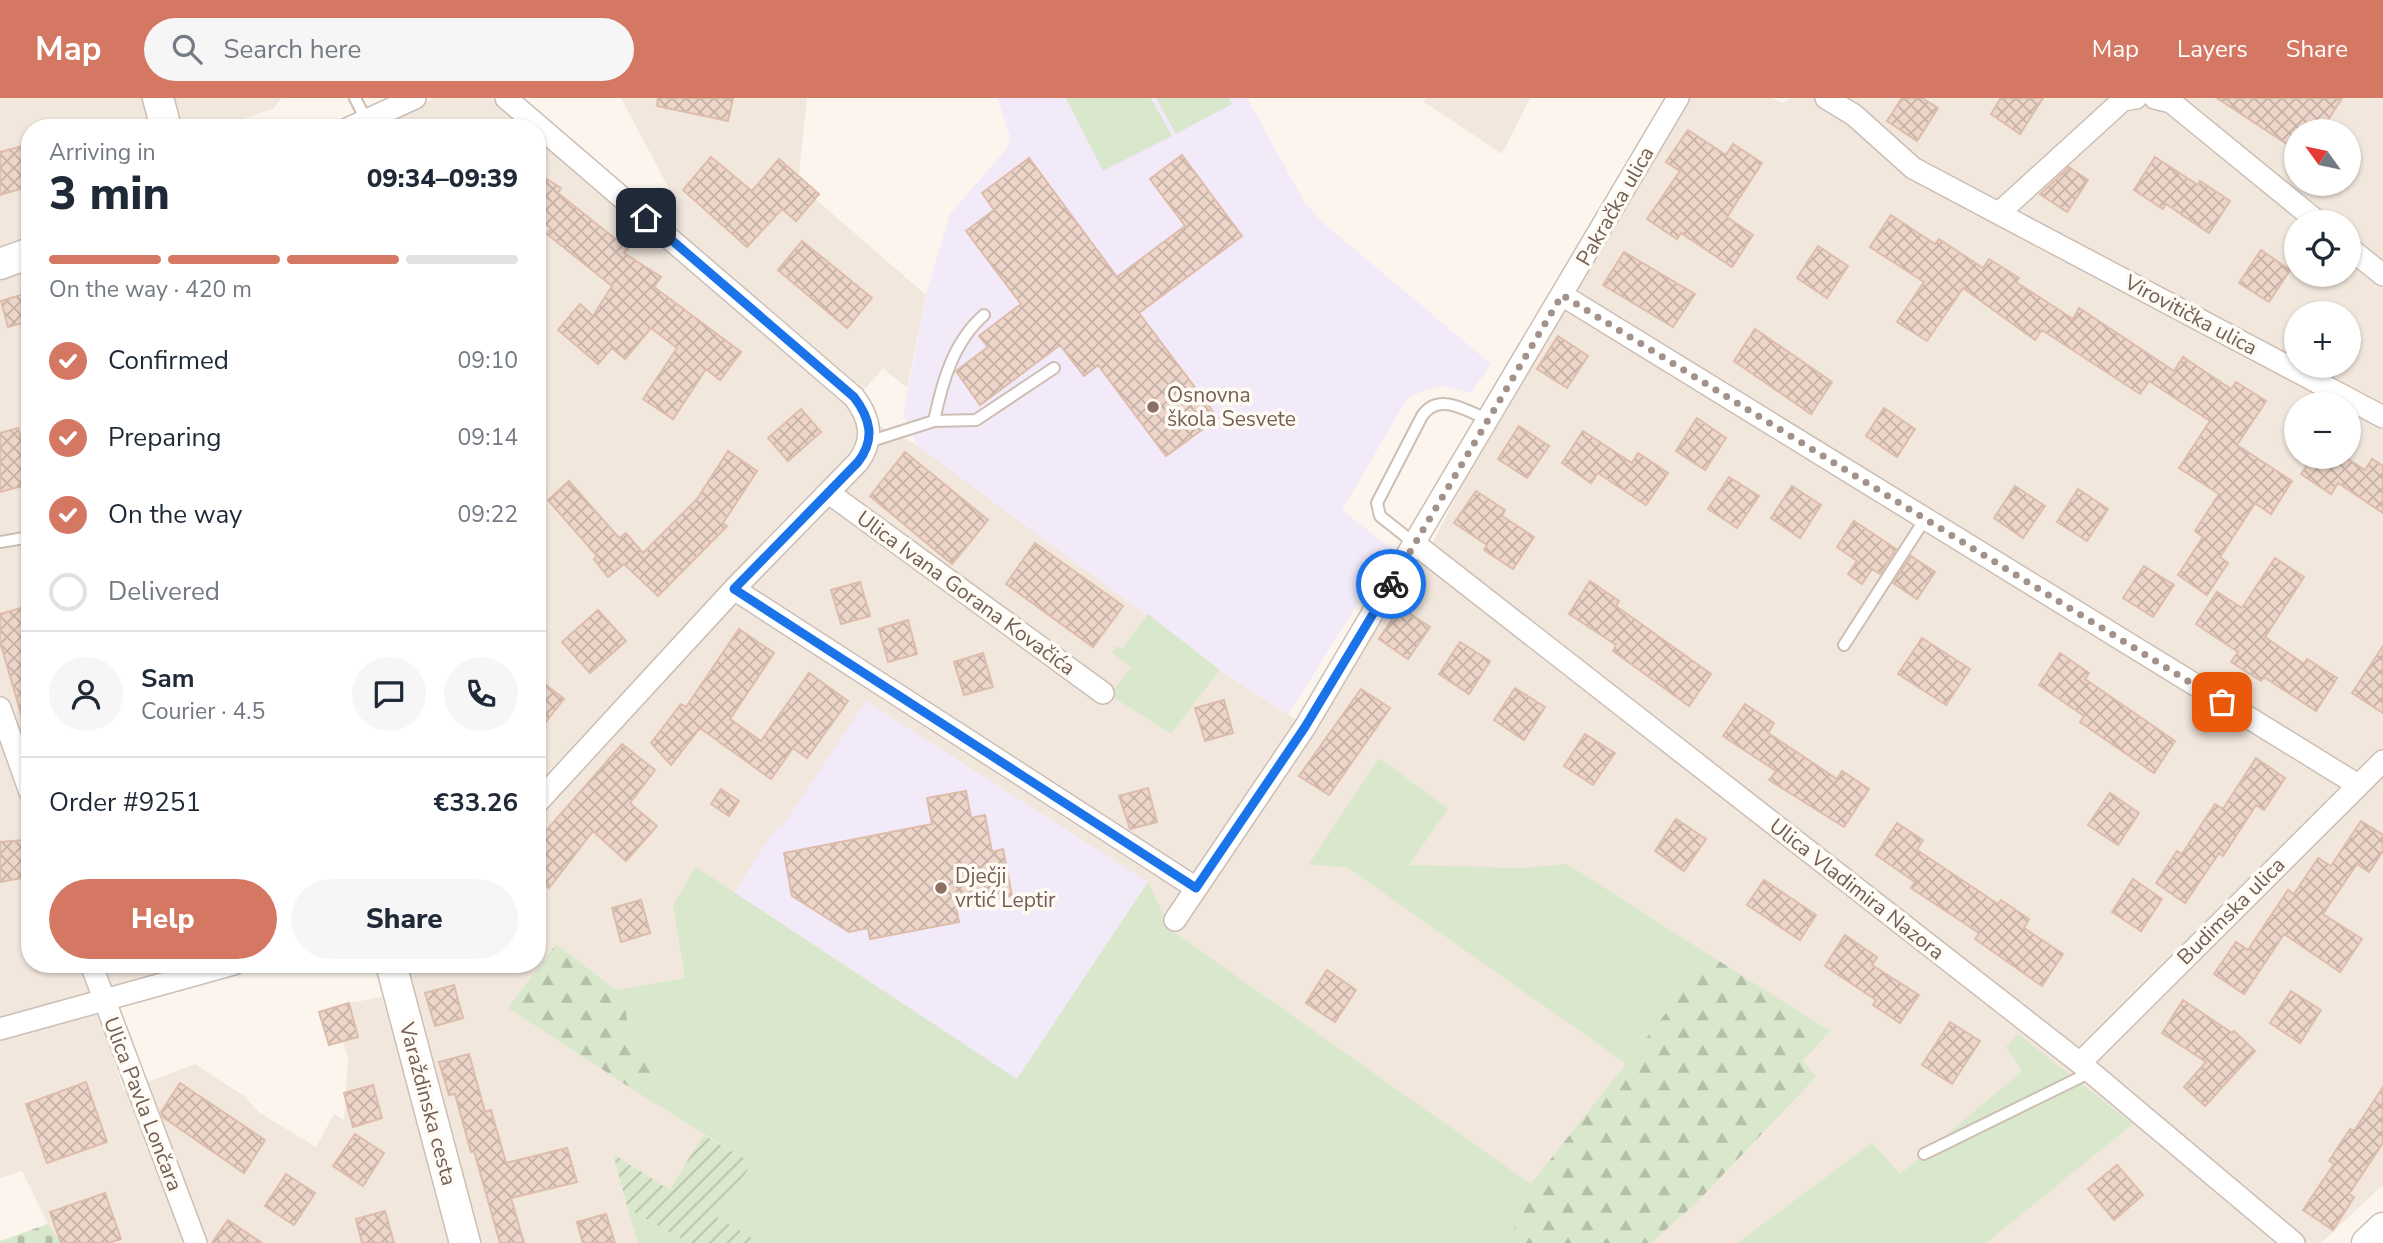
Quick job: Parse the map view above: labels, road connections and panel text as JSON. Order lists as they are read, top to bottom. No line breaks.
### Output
{"streets":{"main road":["Varaždinska cesta"],"street":["Pakračka ulica","Virovitička ulica","Ulica Ivana Gorana Kovačića","Ulica Vladimira Nazora","Budimska ulica","Ulica Pavla Lončara"]},"crossings":[["Pakračka ulica","Ulica Vladimira Nazora"],["Ulica Vladimira Nazora","Budimska ulica"]],"places":["Osnovna škola Sesvete","Dječji vrtić Leptir"],"north":"top left","page":{"header":"Map","search":"Search here","nav":["Map","Layers","Share"],"map_buttons":["+","−"],"heading":["3 min","Arriving in","09:34–09:39"],"panel":["Sam","Courier · 4.5","Order #9251","€33.26"],"bar":"On the way · 420 m","list":[["Confirmed","09:10"],["Preparing","09:14"],["On the way","09:22"],"Delivered"],"buttons":["Help","Share"]}}
